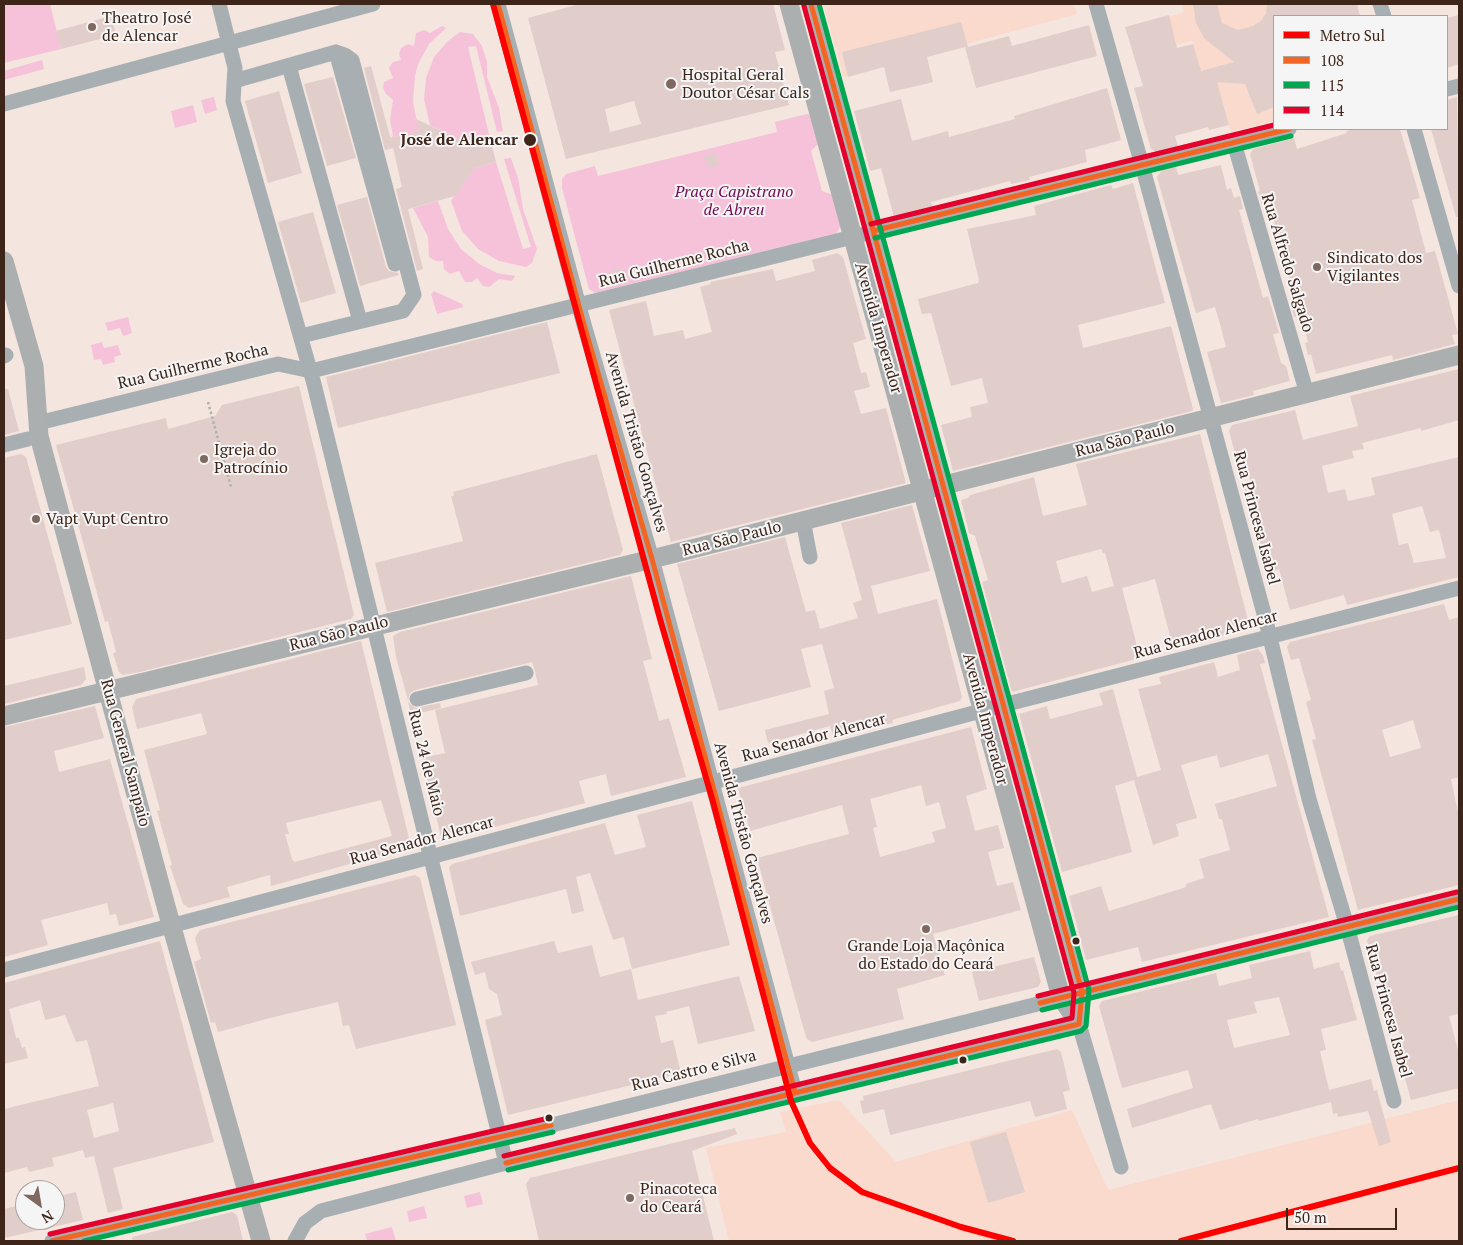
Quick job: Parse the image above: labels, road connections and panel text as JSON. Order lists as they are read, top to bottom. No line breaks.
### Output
{"streets":{"main road":["Avenida Imperador","Rua São Paulo","Rua General Sampaio"],"street":["Rua Alfredo Salgado","Rua Guilherme Rocha","Avenida Tristão Gonçalves","Rua Princesa Isabel","Rua Senador Alencar","Rua 24 de Maio","Rua Castro e Silva"]},"crossings":[["Rua Alfredo Salgado","Rua Guilherme Rocha"],["Rua Alfredo Salgado","Rua São Paulo"],["Rua Guilherme Rocha","Avenida Imperador"],["Rua Guilherme Rocha","Avenida Tristão Gonçalves"],["Rua Guilherme Rocha","Rua Princesa Isabel"],["Rua Guilherme Rocha","Rua General Sampaio"],["Rua Guilherme Rocha","Rua 24 de Maio"],["Avenida Imperador","Rua São Paulo"],["Avenida Imperador","Rua Senador Alencar"],["Avenida Imperador","Rua Castro e Silva"],["Rua São Paulo","Avenida Tristão Gonçalves"],["Rua São Paulo","Rua Princesa Isabel"],["Rua São Paulo","Rua General Sampaio"],["Rua São Paulo","Rua 24 de Maio"],["Avenida Tristão Gonçalves","Rua Senador Alencar"],["Avenida Tristão Gonçalves","Rua Castro e Silva"],["Rua Princesa Isabel","Rua Senador Alencar"],["Rua Princesa Isabel","Rua Castro e Silva"],["Rua Senador Alencar","Rua General Sampaio"],["Rua Senador Alencar","Rua 24 de Maio"],["Rua General Sampaio","Rua Castro e Silva"],["Rua 24 de Maio","Rua Castro e Silva"]],"parks":["Praça Capistrano de Abreu"],"places":["Theatro José de Alencar","Hospital Geral Doutor César Cals","José de Alencar","Sindicato dos Vigilantes","Igreja do Patrocínio","Vapt Vupt Centro","Grande Loja Maçônica do Estado do Ceará","Pinacoteca do Ceará"],"lines":["metro line Sul","transit line 108","transit line 115","transit line 114"],"legend":["Metro Sul","108","115","114"],"scale_bar":"50 m","north":"bottom right"}
